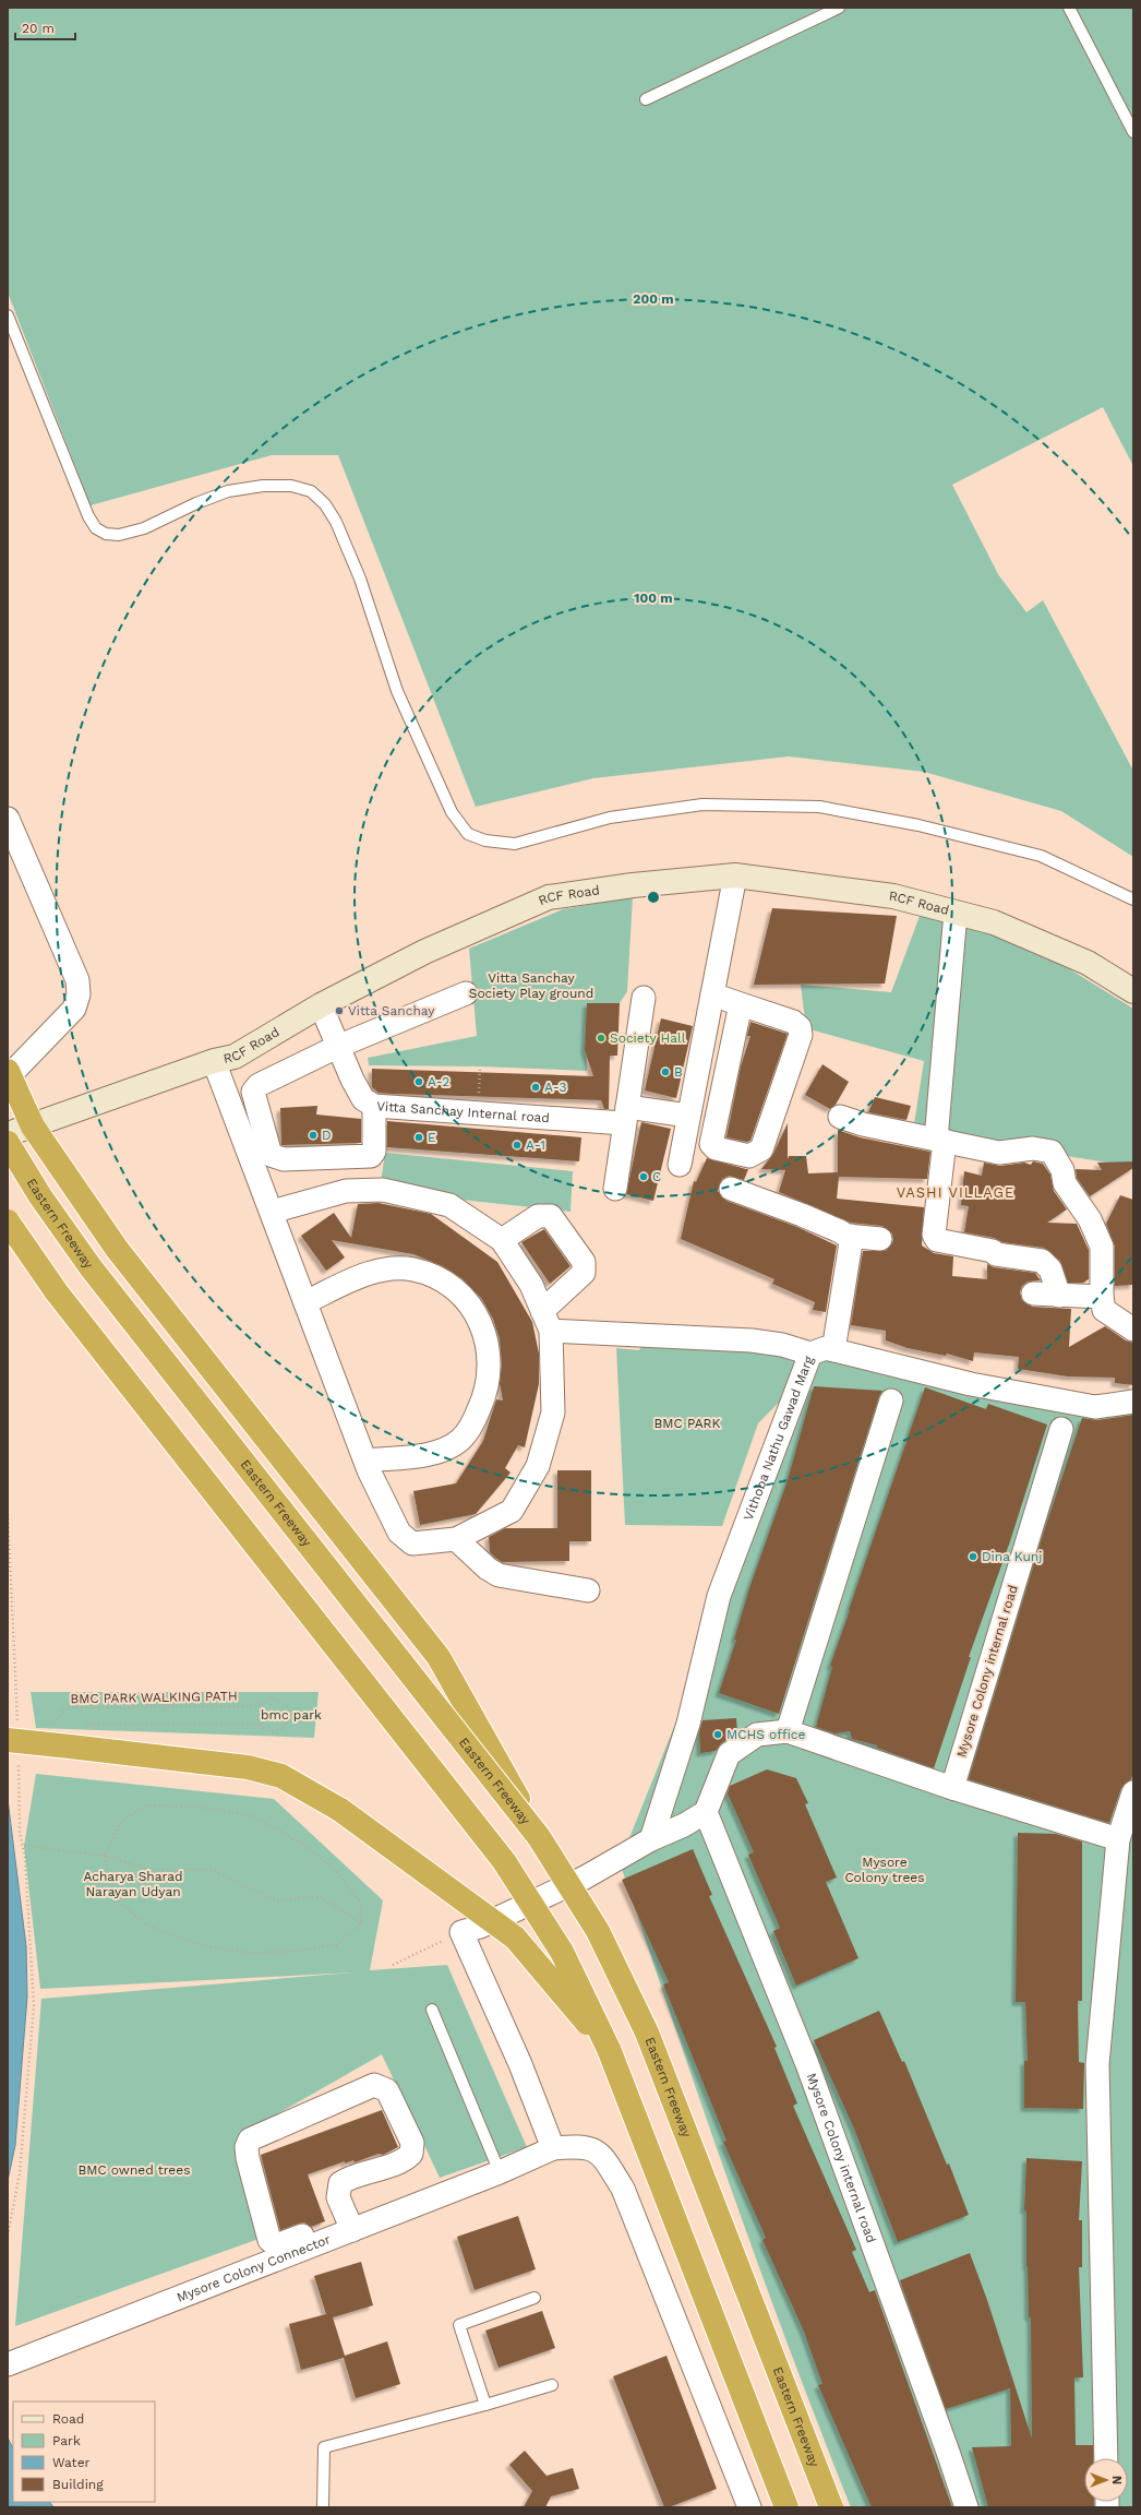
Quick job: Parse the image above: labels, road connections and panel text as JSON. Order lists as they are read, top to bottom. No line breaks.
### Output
{"streets":{"highway":["Eastern Freeway"],"street":["RCF Road","Vitta Sanchay Internal road","Vithoba Nathu Gawad Marg","Mysore Colony internal road","Mysore Colony Connector"],"path":["BMC PARK WALKING PATH"]},"crossings":[["RCF Road","Vitta Sanchay Internal road"]],"districts":["VASHI VILLAGE"],"parks":["Vitta Sanchay Society Play ground","BMC PARK","bmc park","Mysore Colony trees","Acharya Sharad Narayan Udyan","BMC owned trees"],"places":["Vitta Sanchay","Society Hall","B","A-2","A-3","D","E","A-1","C","Dina Kunj","MCHS office"],"legend":["Road","Park","Water","Building"],"scale_bar":"20 m","north":"right","rings":["200 m","100 m"]}
